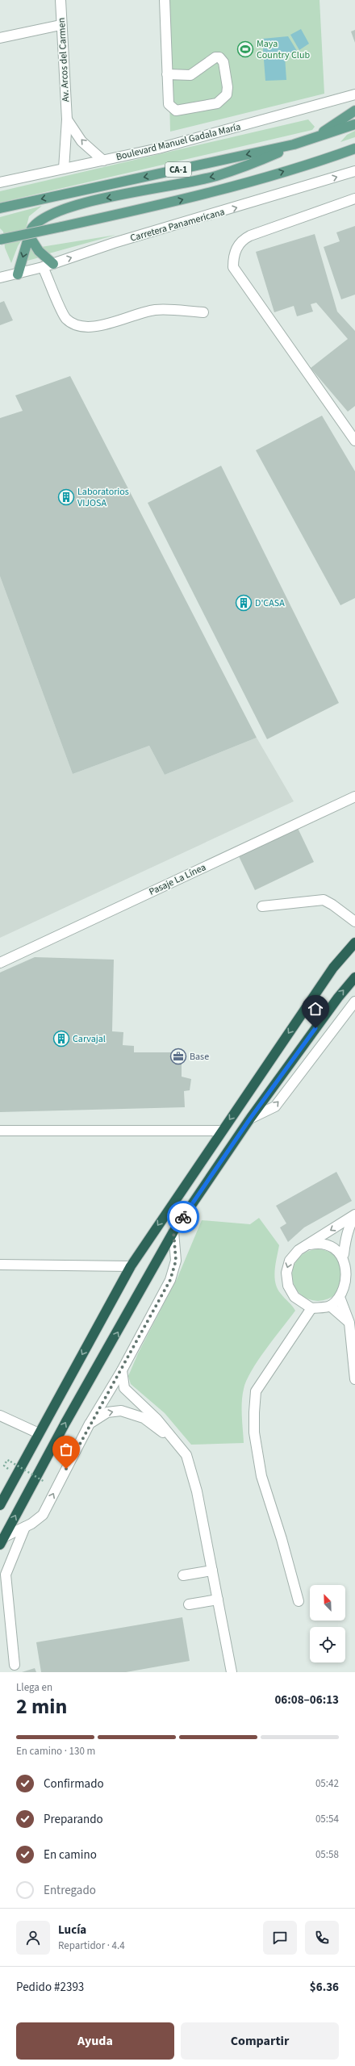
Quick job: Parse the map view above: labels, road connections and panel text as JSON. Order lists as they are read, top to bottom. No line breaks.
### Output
{"streets":{"main road":["CA-1"],"street":["Av. Arcos del Carmen","Boulevard Manuel Gadala María","Carretera Panamericana","Pasaje La Línea"]},"crossings":[["Av. Arcos del Carmen","Boulevard Manuel Gadala María"]],"one_way":["Carretera Panamericana"],"places":{"sports":["Maya Country Club"],"building":["Laboratorios VIJOSA","D'CASA","Carvajal"],"office":["Base"]},"north":"top left","page":{"heading":["2 min","Llega en","06:08–06:13"],"panel":["Lucía","Repartidor · 4.4","Pedido #2393","$6.36"],"bar":"En camino · 130 m","list":[["Confirmado","05:42"],["Preparando","05:54"],["En camino","05:58"],"Entregado"],"buttons":["Ayuda","Compartir"]}}
